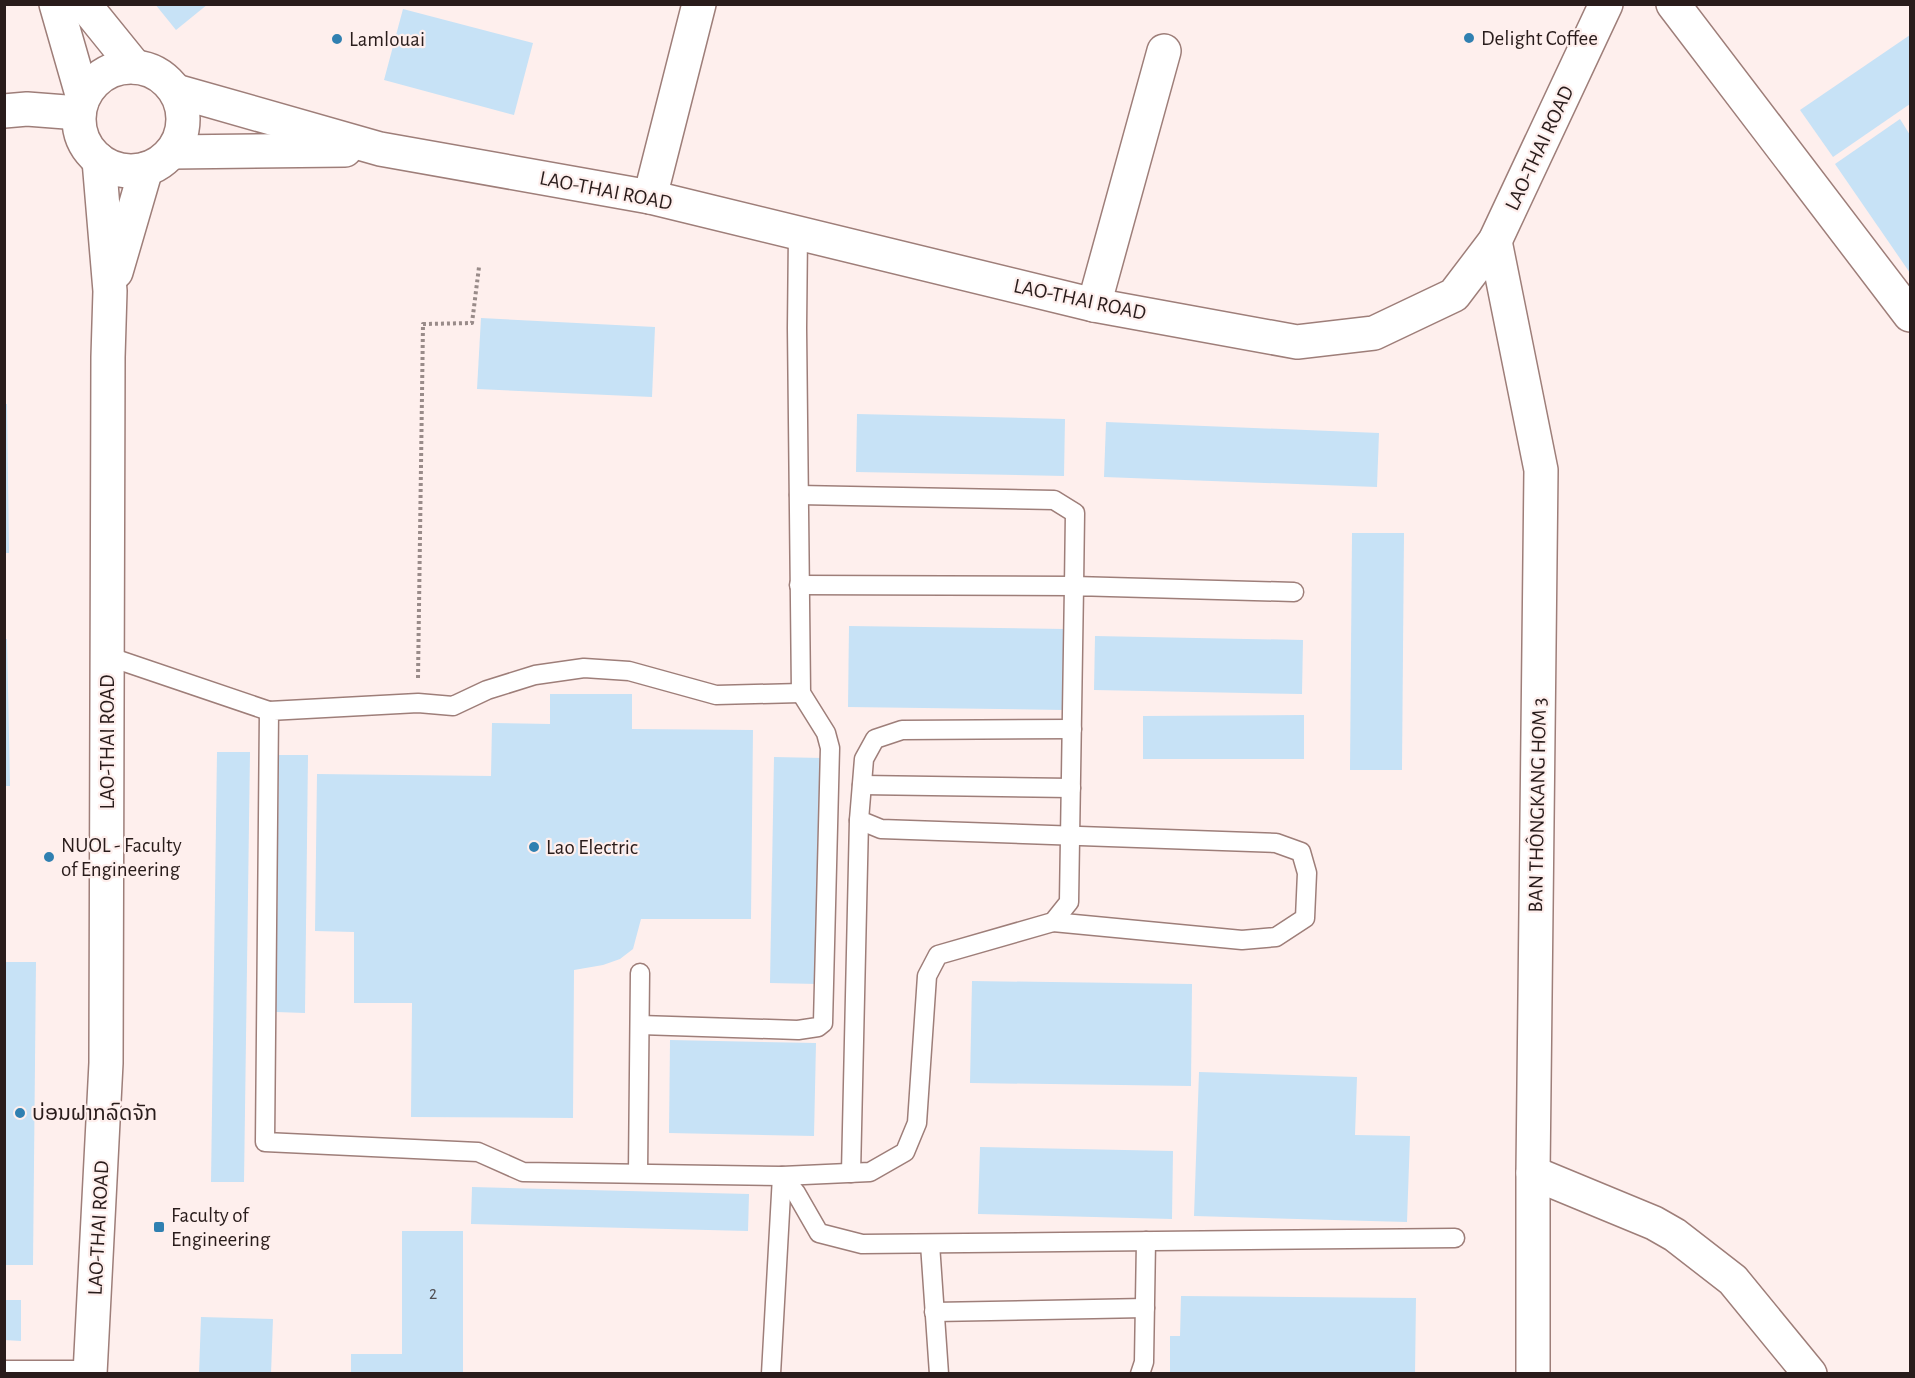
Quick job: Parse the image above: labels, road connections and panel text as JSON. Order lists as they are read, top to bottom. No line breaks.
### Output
{"streets":{"street":["LAO-THAI ROAD","BAN THÔNGKANG HOM 3"]},"crossings":[["LAO-THAI ROAD","BAN THÔNGKANG HOM 3"]],"places":{"other":["Delight Coffee","Lamlouai","Lao Electric","NUOL - Faculty of Engineering","ບ່ອນຝາກລົດຈັກ"],"transit":["Faculty of Engineering"]},"house_numbers":["2"]}
